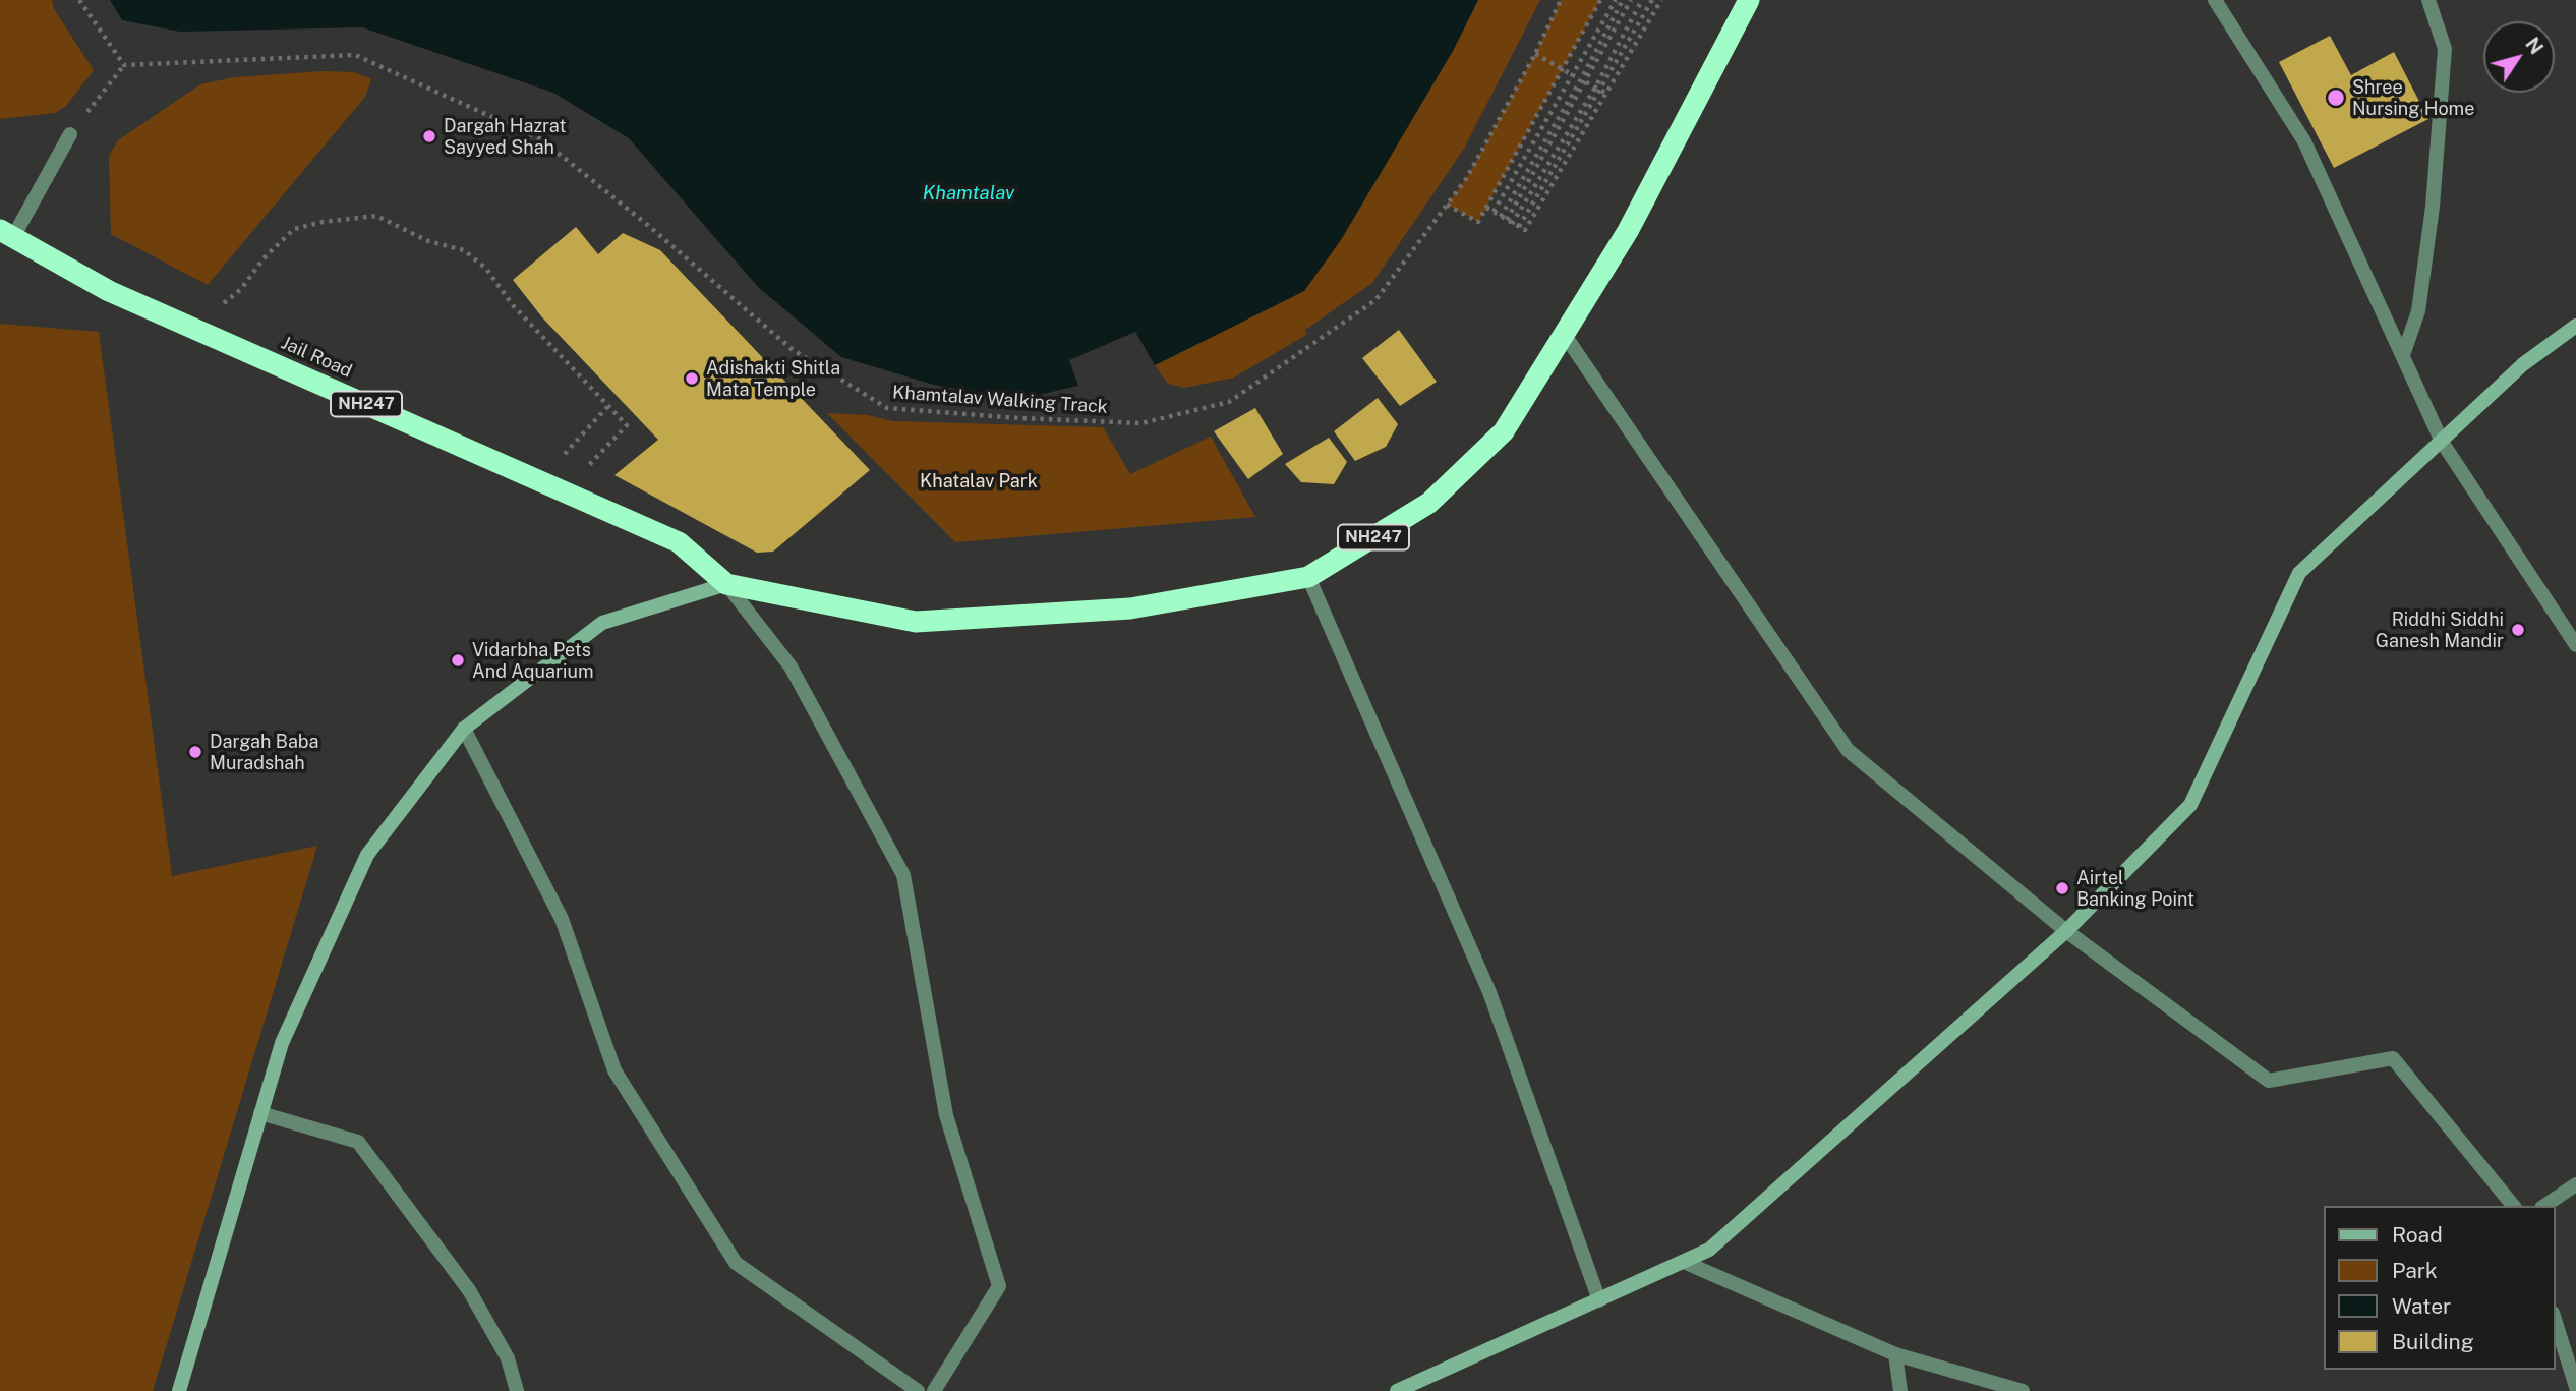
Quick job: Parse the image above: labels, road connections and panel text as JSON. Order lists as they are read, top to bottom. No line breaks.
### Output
{"streets":{"highway":["Jail Road","NH247"],"path":["Khamtalav Walking Track"]},"crossings":[["Jail Road","NH247"]],"water":["Khamtalav"],"parks":["Khatalav Park"],"places":["Shree Nursing Home","Dargah Hazrat Sayyed Shah","Adishakti Shitla Mata Temple","Riddhi Siddhi Ganesh Mandir","Vidarbha Pets And Aquarium","Dargah Baba Muradshah","Airtel Banking Point"],"legend":["Road","Park","Water","Building"],"north":"top right"}
